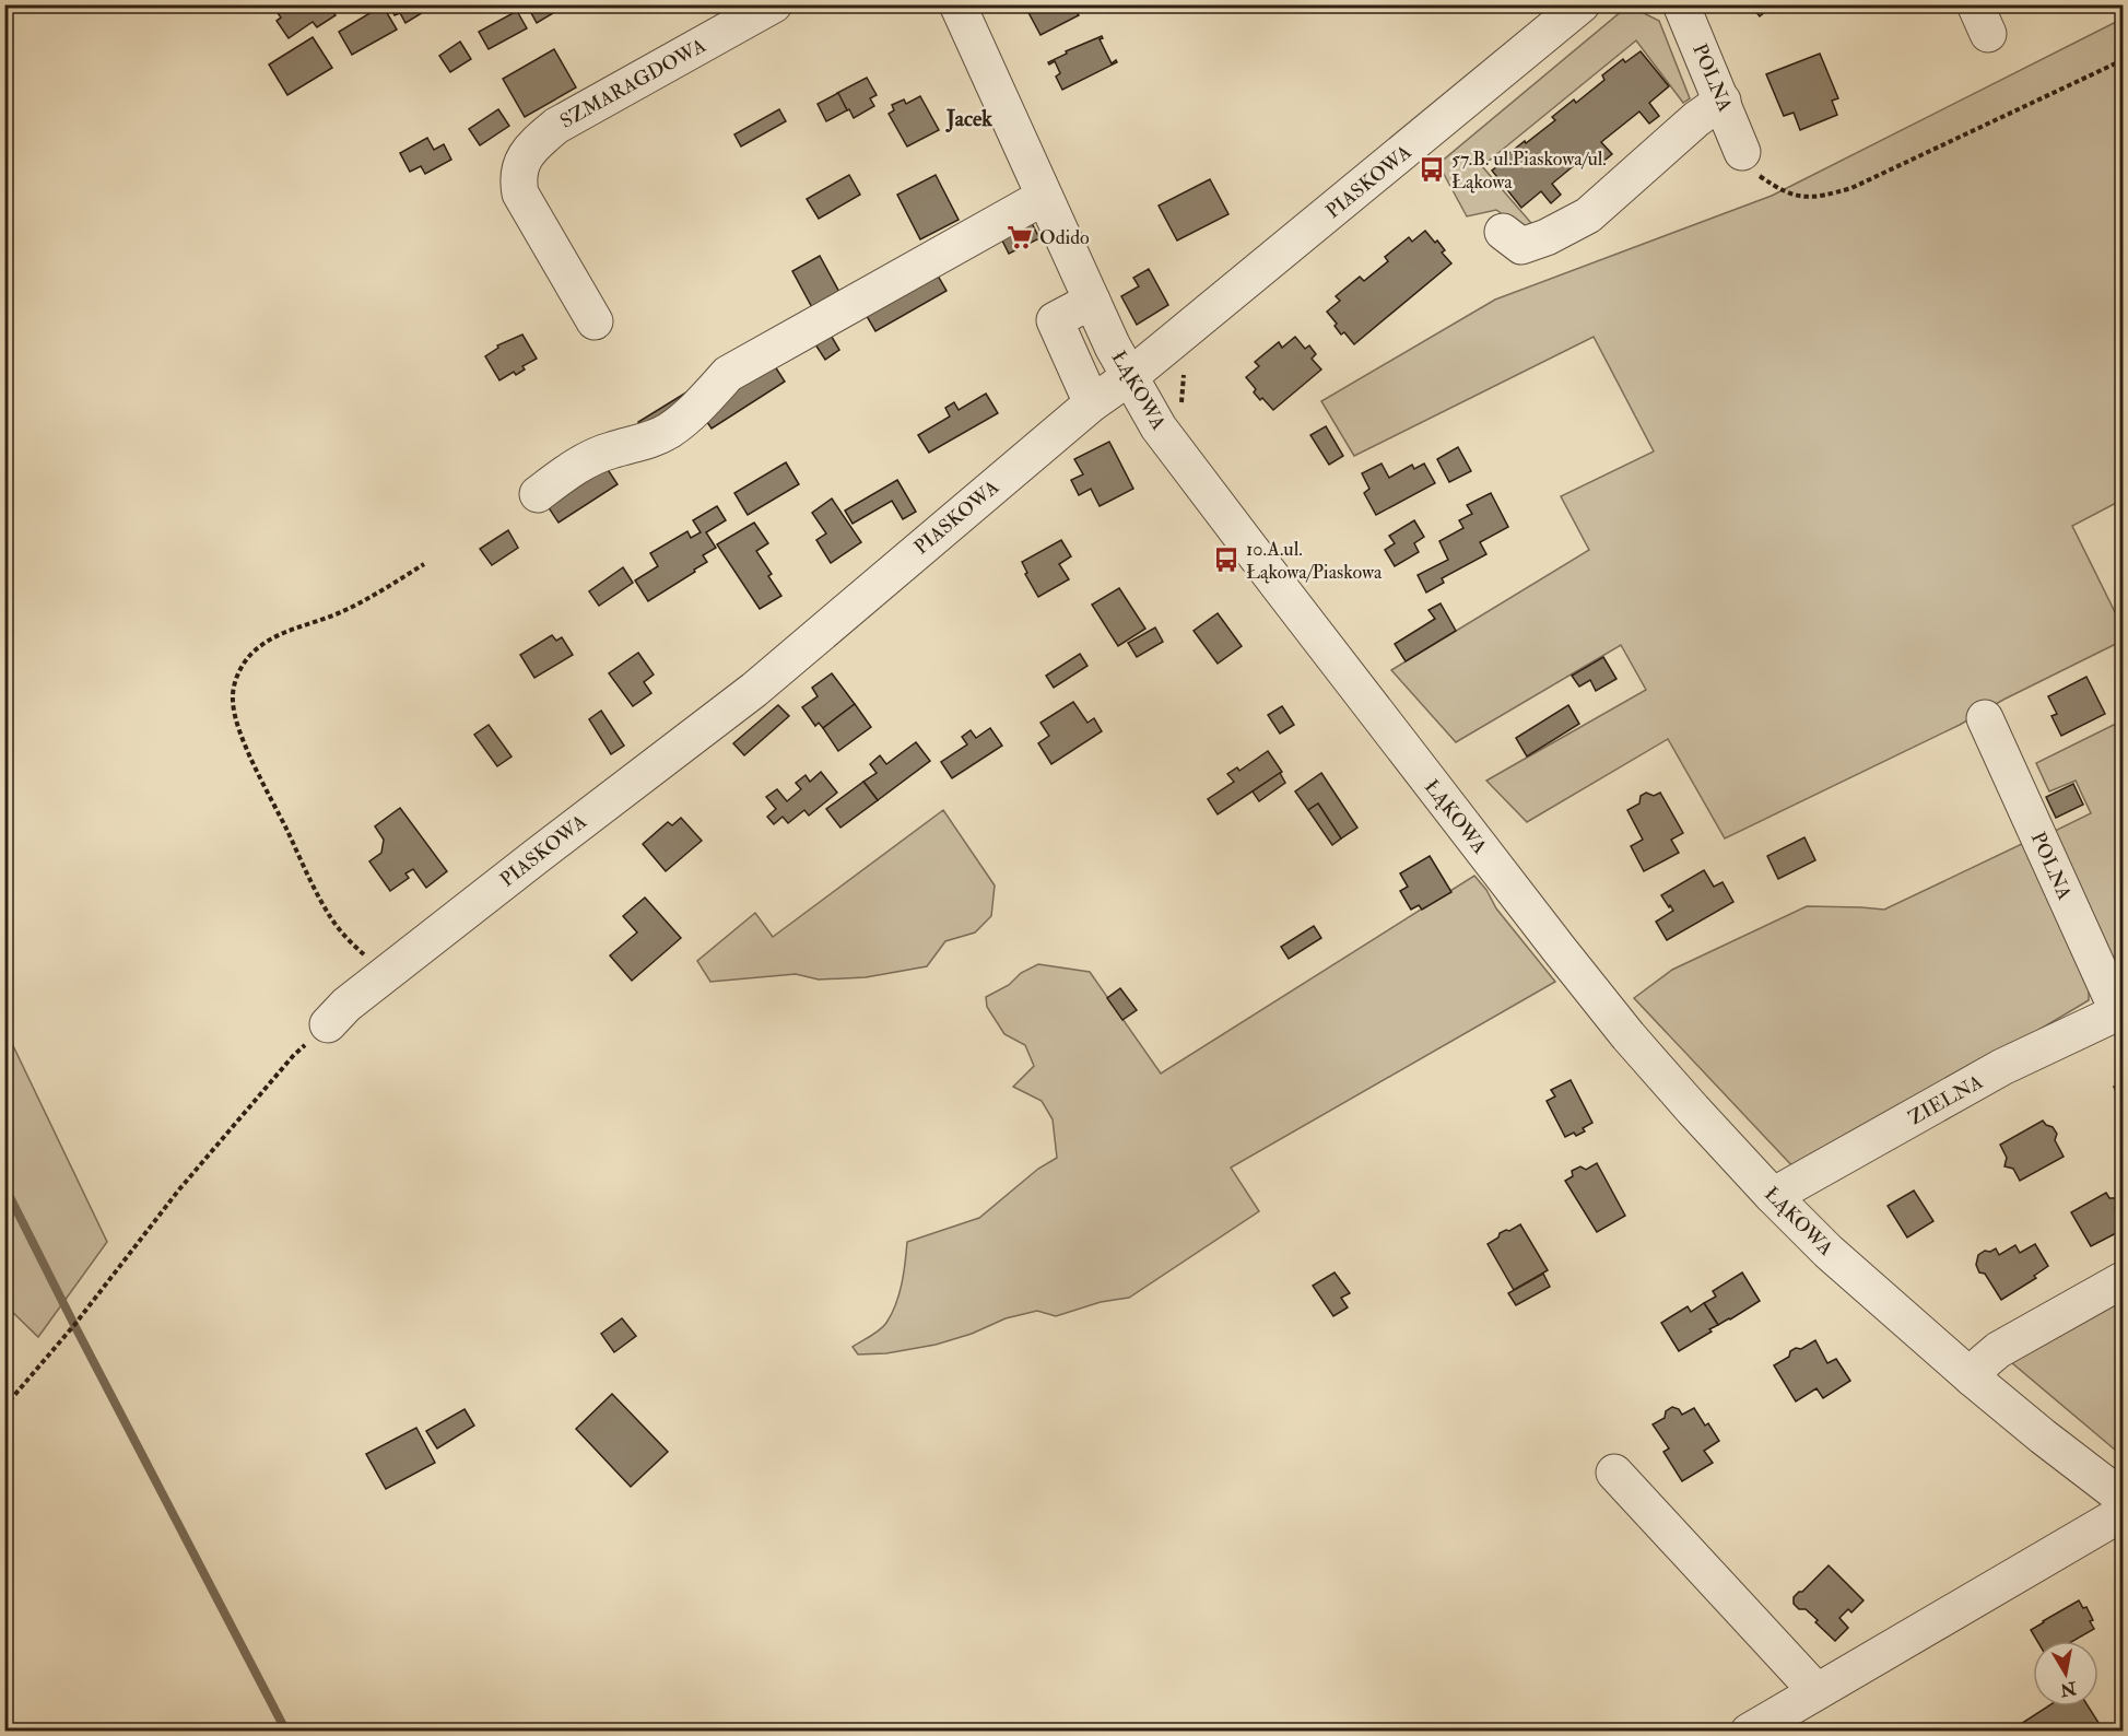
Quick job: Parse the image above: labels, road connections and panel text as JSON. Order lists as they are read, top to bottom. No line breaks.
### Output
{"streets":{"street":["POLNA","SZMARAGDOWA","PIASKOWA","ŁĄKOWA","ZIELNA"]},"crossings":[["POLNA","ZIELNA"],["PIASKOWA","ŁĄKOWA"],["ŁĄKOWA","ZIELNA"]],"districts":["Jacek"],"places":{"bus stop":["57.B. ul.Piaskowa/ul. Łąkowa","10.A.ul. Łąkowa/Piaskowa"],"supermarket":["Odido"]},"north":"bottom"}
